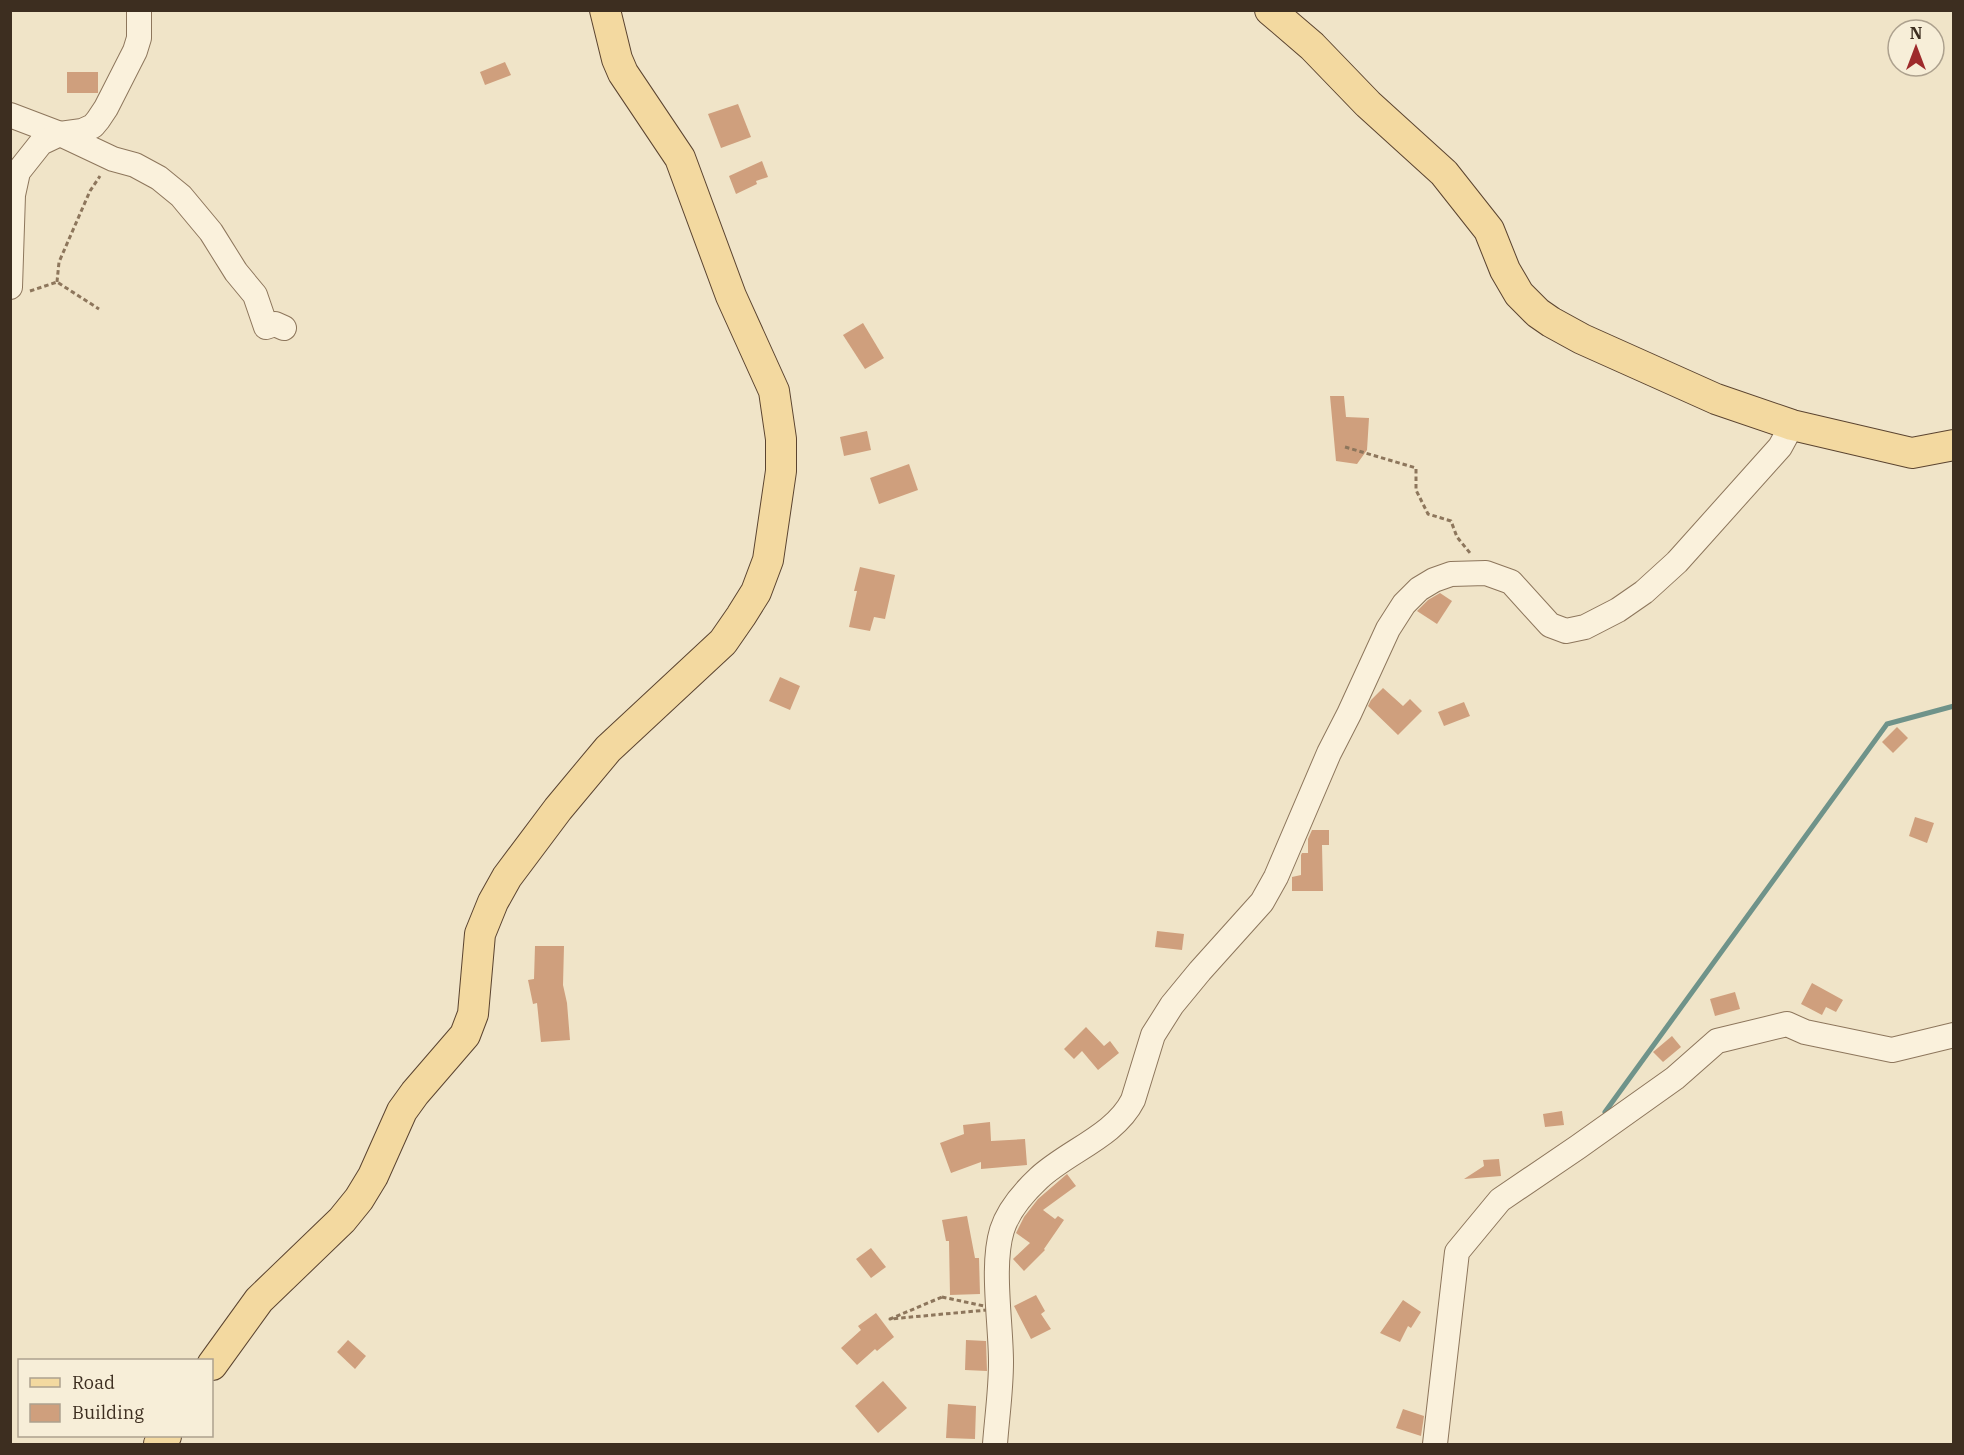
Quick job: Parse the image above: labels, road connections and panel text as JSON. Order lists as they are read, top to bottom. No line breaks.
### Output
{"legend":["Road","Building"],"north":"top"}
